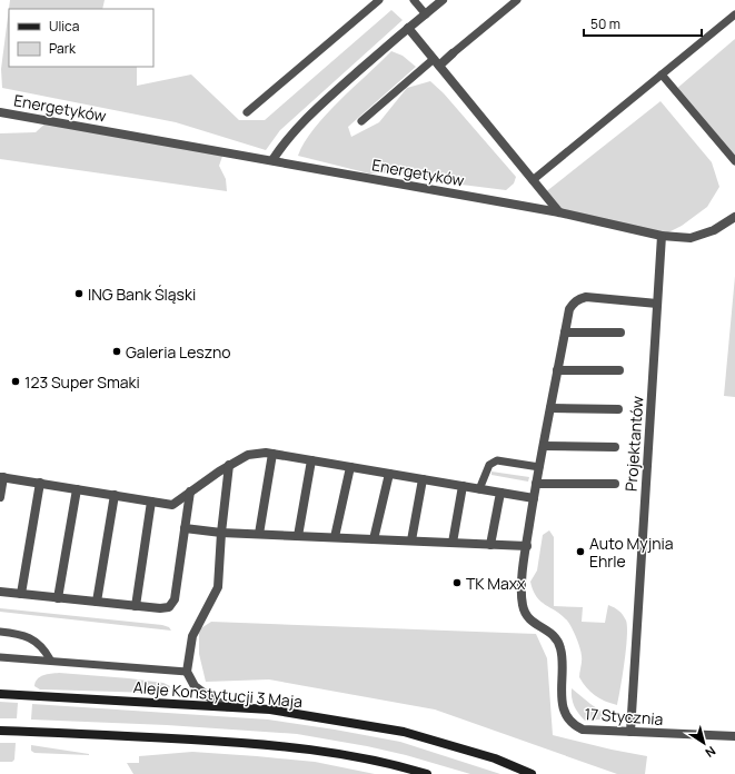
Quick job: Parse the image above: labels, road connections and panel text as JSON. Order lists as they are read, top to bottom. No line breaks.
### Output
{"streets":{"main road":["Aleje Konstytucji 3 Maja"],"street":["Energetyków","Projektantów","17 Stycznia"]},"crossings":[["Energetyków","Projektantów"],["Projektantów","17 Stycznia"]],"places":["ING Bank Śląski","Galeria Leszno","123 Super Smaki","Auto Myjnia Ehrle","TK Maxx"],"legend":["Ulica","Park"],"scale_bar":"50 m","north":"bottom right"}
